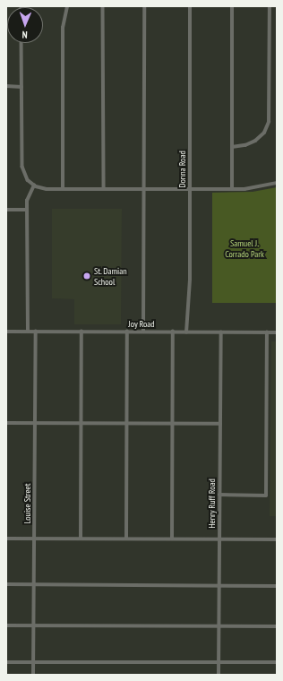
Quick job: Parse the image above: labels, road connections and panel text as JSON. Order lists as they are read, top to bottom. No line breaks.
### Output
{"streets":{"street":["Donna Road","Joy Road","Louise Street","Henry Ruff Road"]},"crossings":[["Donna Road","Joy Road"],["Joy Road","Louise Street"],["Joy Road","Henry Ruff Road"]],"parks":["Samuel J. Corrado Park"],"places":["St. Damian School"],"north":"bottom"}
